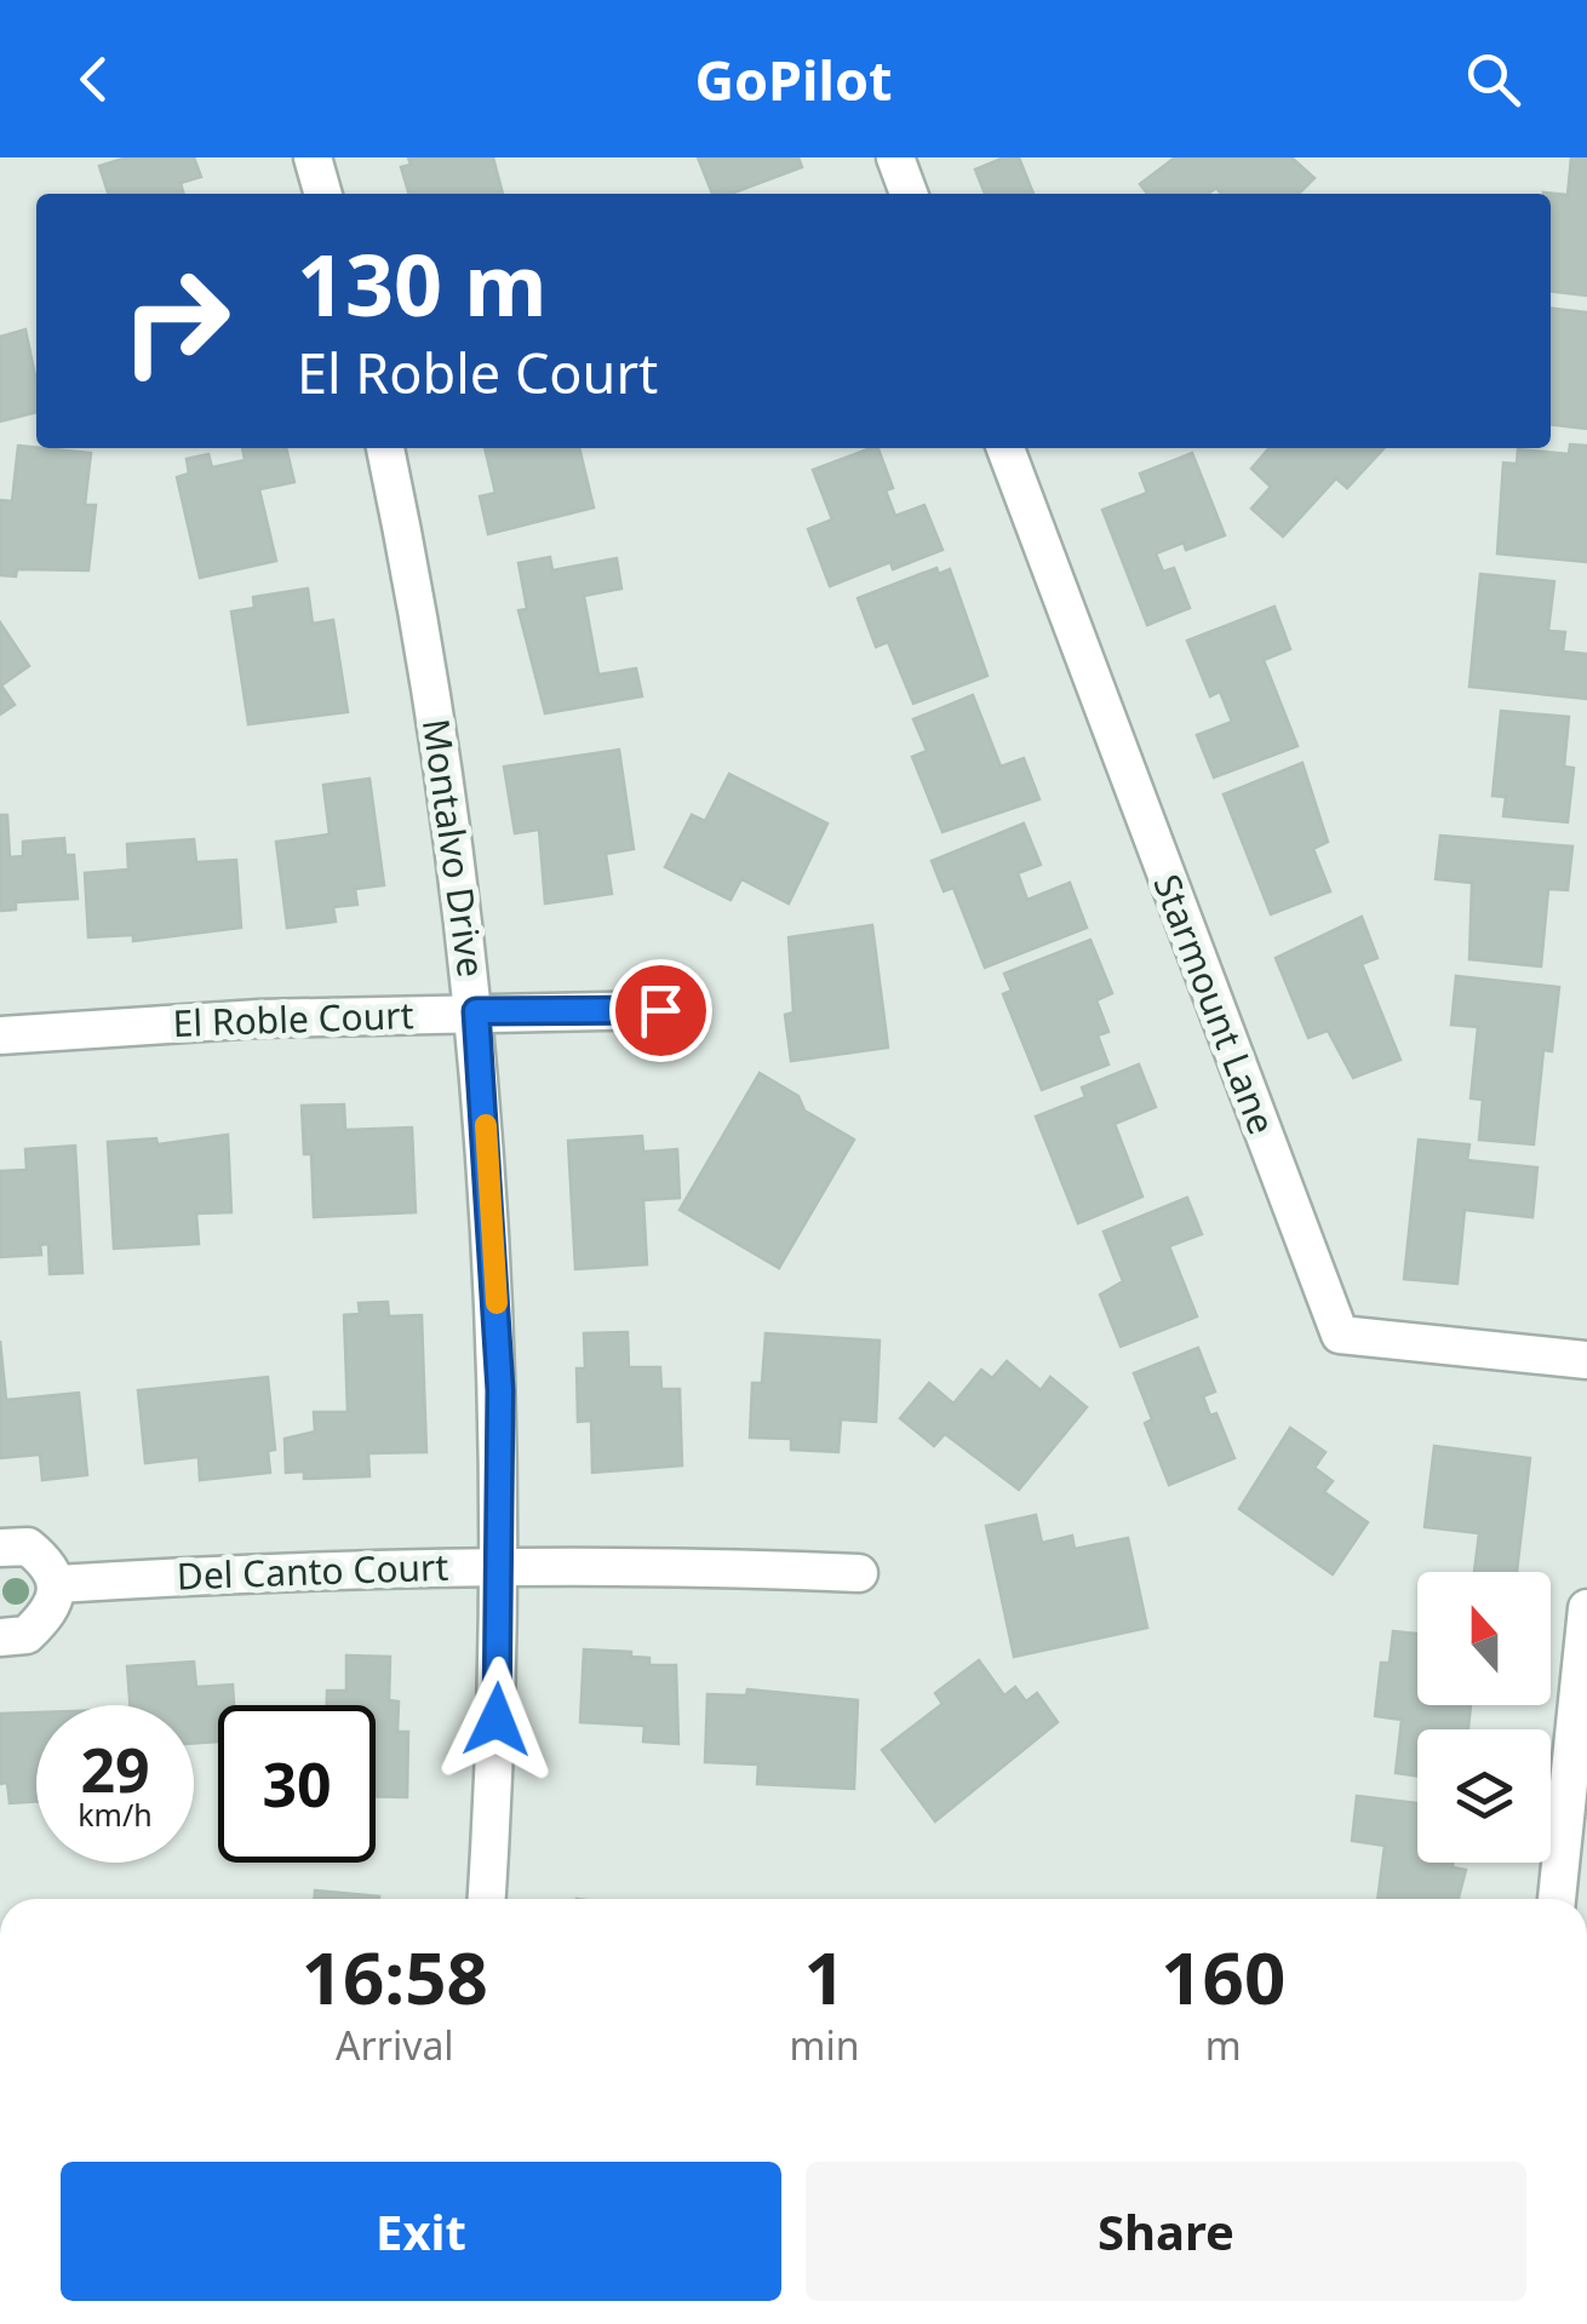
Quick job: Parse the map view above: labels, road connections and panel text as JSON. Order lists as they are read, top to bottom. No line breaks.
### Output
{"streets":{"street":["Montalvo Drive","Starmount Lane","El Roble Court","Del Canto Court"]},"crossings":[["Montalvo Drive","El Roble Court"],["Montalvo Drive","Del Canto Court"]],"north":"top","page":{"header":"GoPilot","turn":["130 m","El Roble Court"],"speed":"29 km/h","limit":"30","eta":["16:58","Arrival","1","min","160","m"],"buttons":["Exit","Share"]}}
